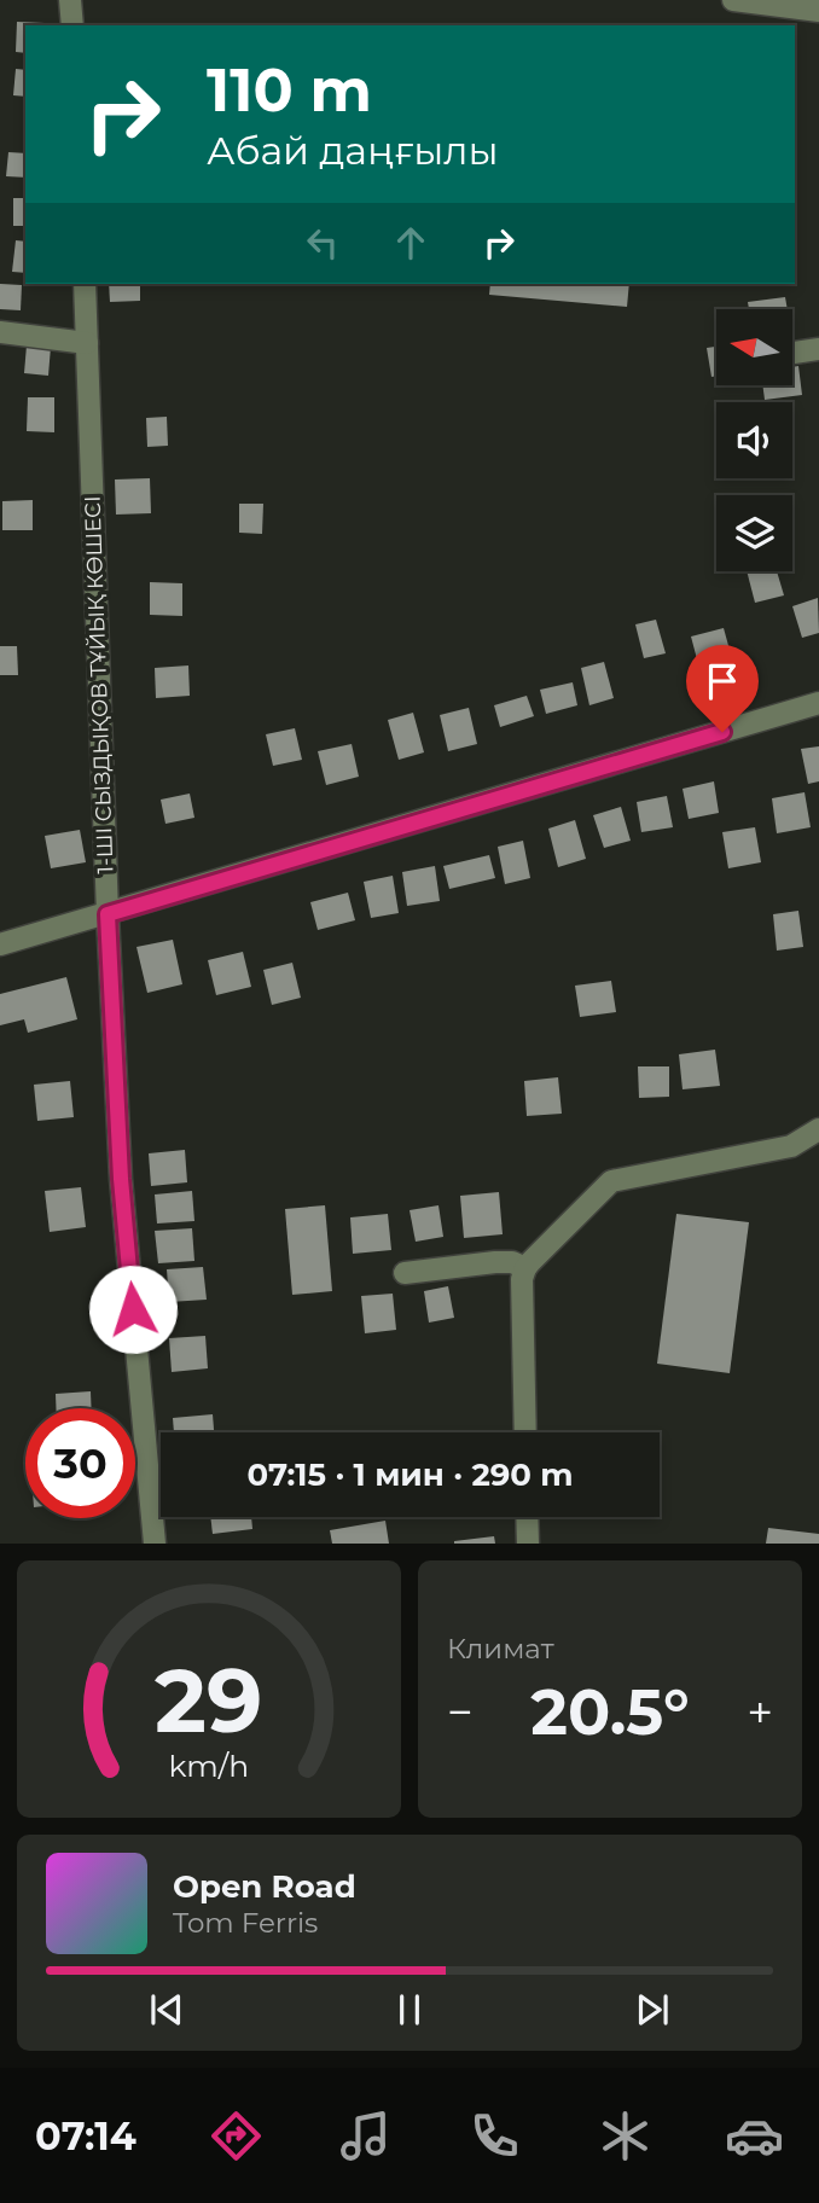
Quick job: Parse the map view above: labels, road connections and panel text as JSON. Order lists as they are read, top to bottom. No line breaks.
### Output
{"streets":{"street":["1-ШІ СЫЗДЫҚОВ ТҰЙЫҚ КӨШЕСІ"]},"north":"left","page":{"turn":["110 m","Абай даңғылы"],"limit":"30","trip":"07:15 · 1 мин · 290 m","tile":"Климат","heat":["−","20.5°","+"],"song":["Open Road","Tom Ferris"],"tabs":"07:14","gauge":["29","km/h"]}}
